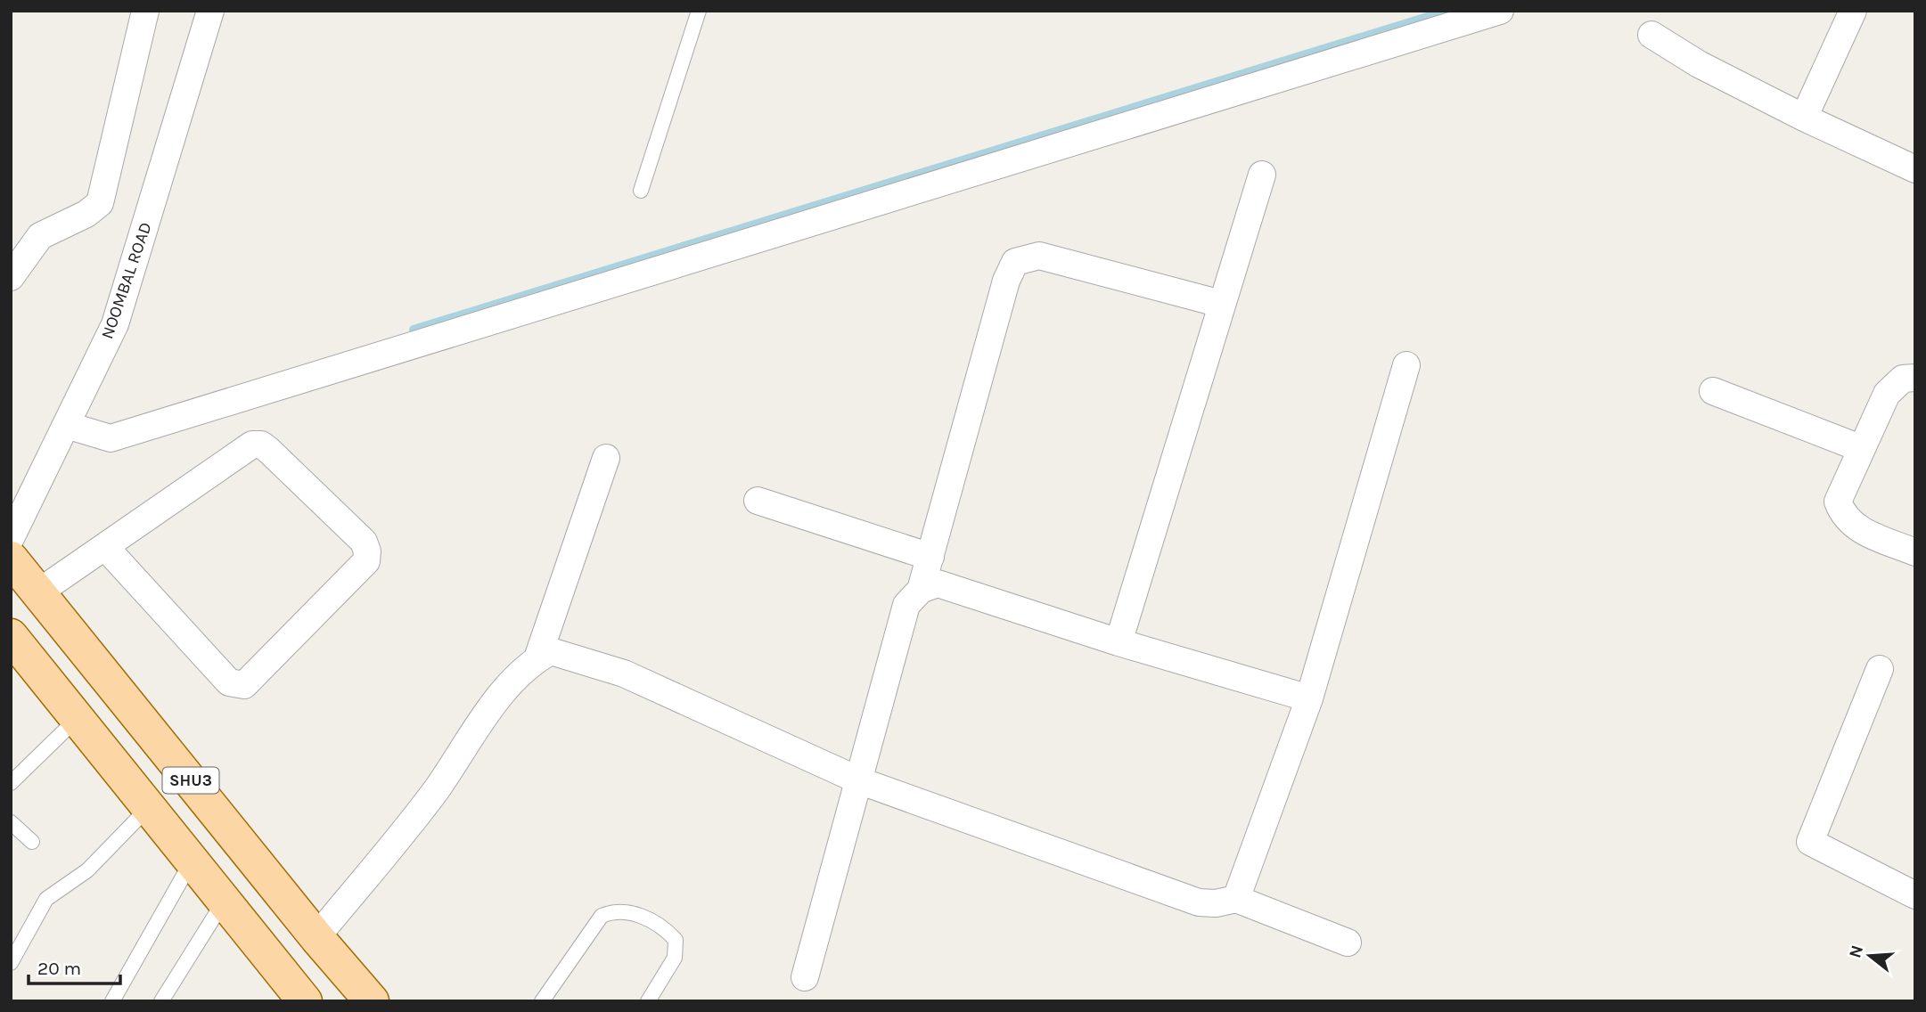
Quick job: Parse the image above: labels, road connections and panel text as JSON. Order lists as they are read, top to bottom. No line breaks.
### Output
{"streets":{"main road":["SHU3"],"street":["NOOMBAL ROAD"]},"scale_bar":"20 m","north":"left"}
